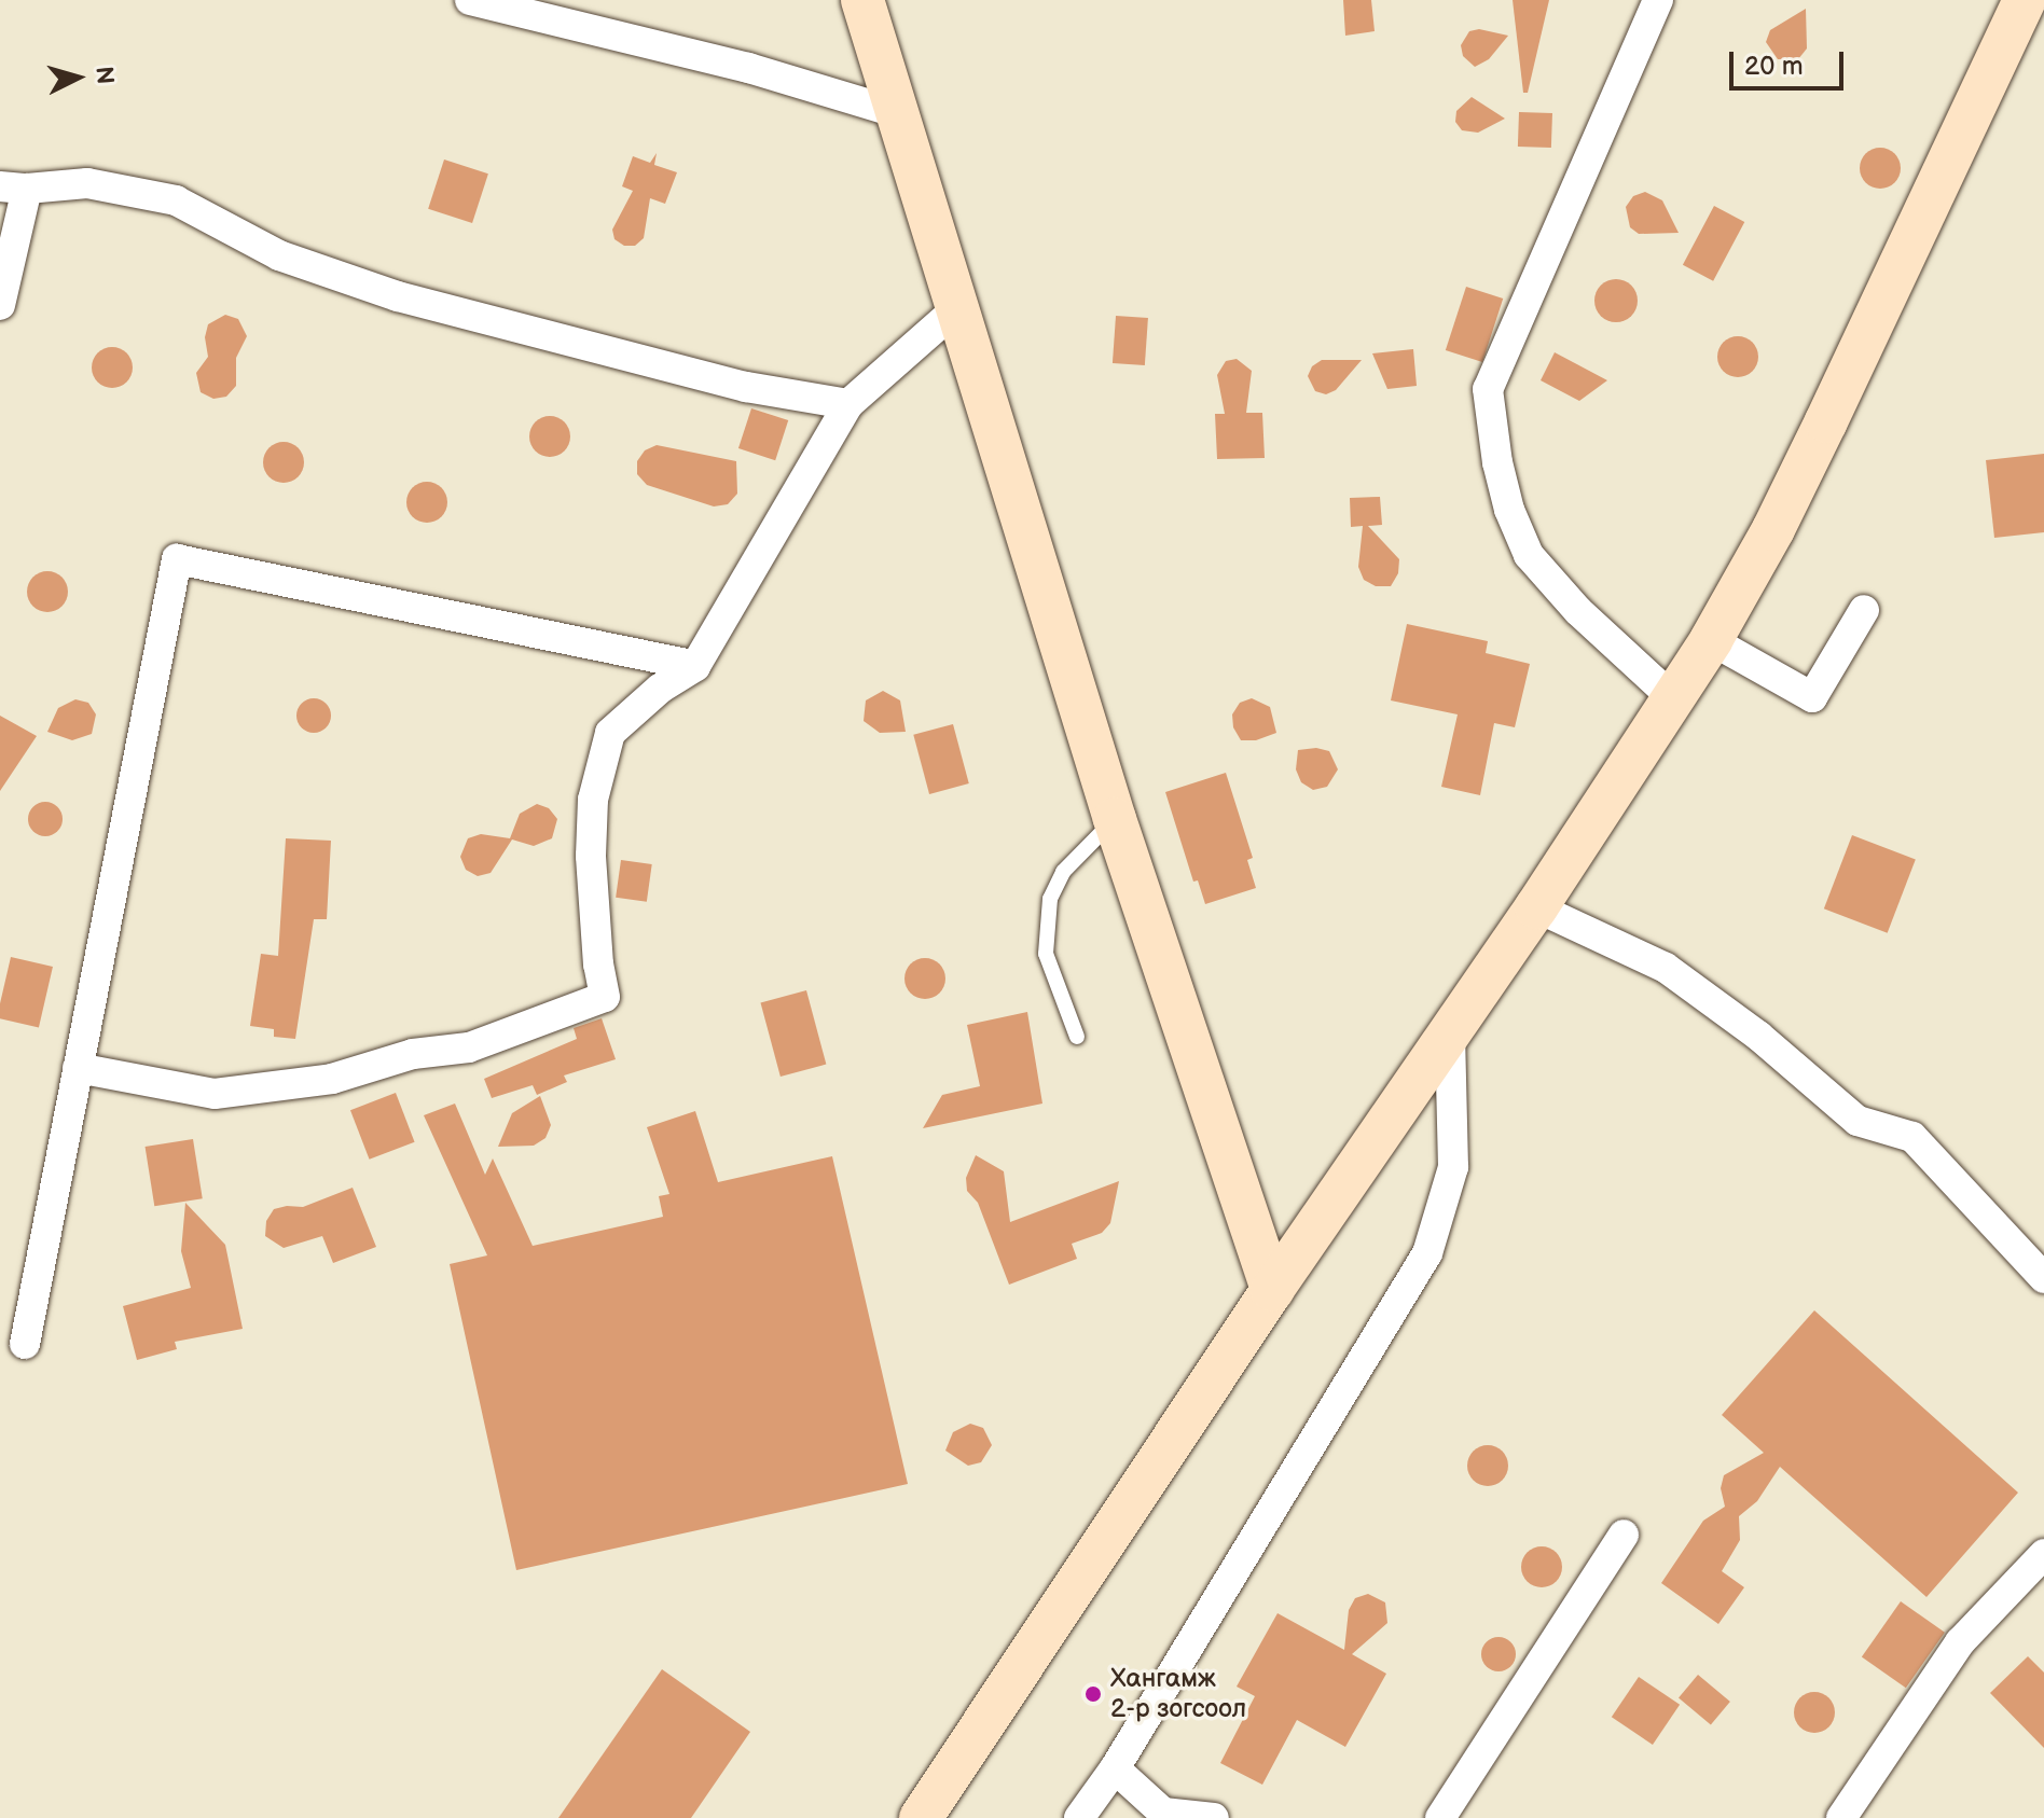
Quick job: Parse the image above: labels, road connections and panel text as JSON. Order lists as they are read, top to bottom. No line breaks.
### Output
{"places":["Хангамж 2-р зогсоол"],"scale_bar":"20 m","north":"right"}
